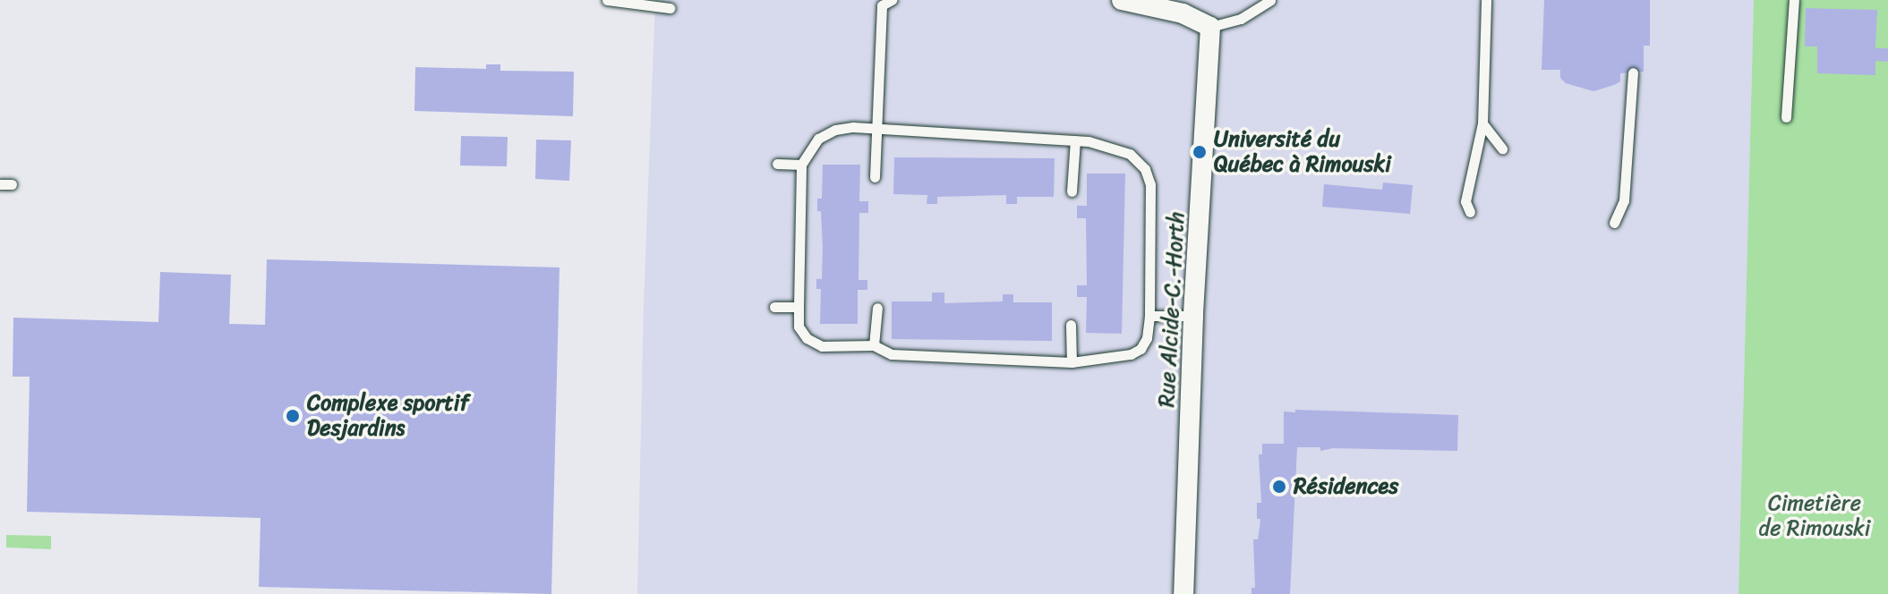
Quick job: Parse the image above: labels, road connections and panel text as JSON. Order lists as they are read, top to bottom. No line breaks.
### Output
{"streets":{"street":["Rue Alcide-C.-Horth"]},"parks":["Cimetière de Rimouski"],"places":["Université du Québec à Rimouski","Complexe sportif Desjardins","Résidences"]}
